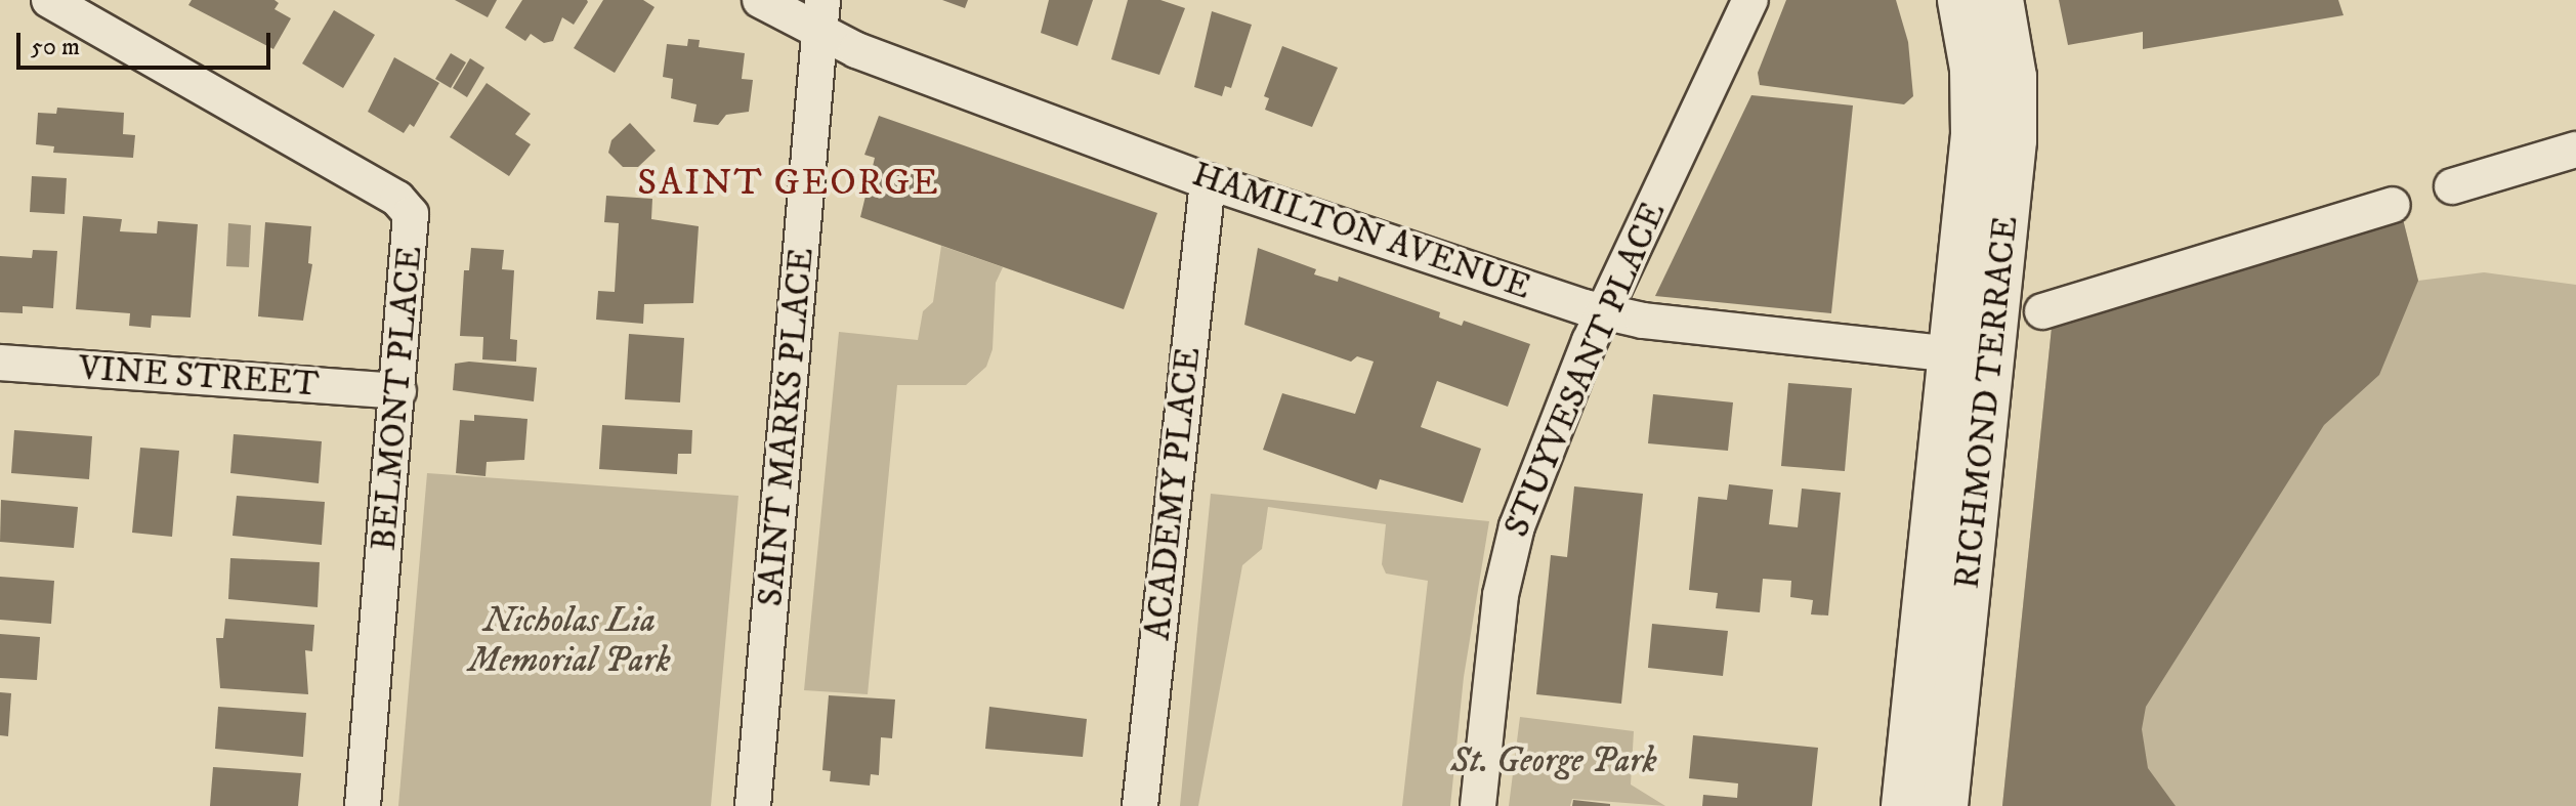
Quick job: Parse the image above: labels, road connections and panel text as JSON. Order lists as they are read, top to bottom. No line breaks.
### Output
{"streets":{"main road":["RICHMOND TERRACE"],"street":["HAMILTON AVENUE","STUYVESANT PLACE","VINE STREET","BELMONT PLACE","SAINT MARKS PLACE","ACADEMY PLACE"]},"crossings":[["HAMILTON AVENUE","STUYVESANT PLACE"],["HAMILTON AVENUE","RICHMOND TERRACE"],["HAMILTON AVENUE","SAINT MARKS PLACE"],["HAMILTON AVENUE","ACADEMY PLACE"],["VINE STREET","BELMONT PLACE"]],"districts":["SAINT GEORGE"],"parks":["Nicholas Lia Memorial Park","St. George Park"],"scale_bar":"50 m"}
